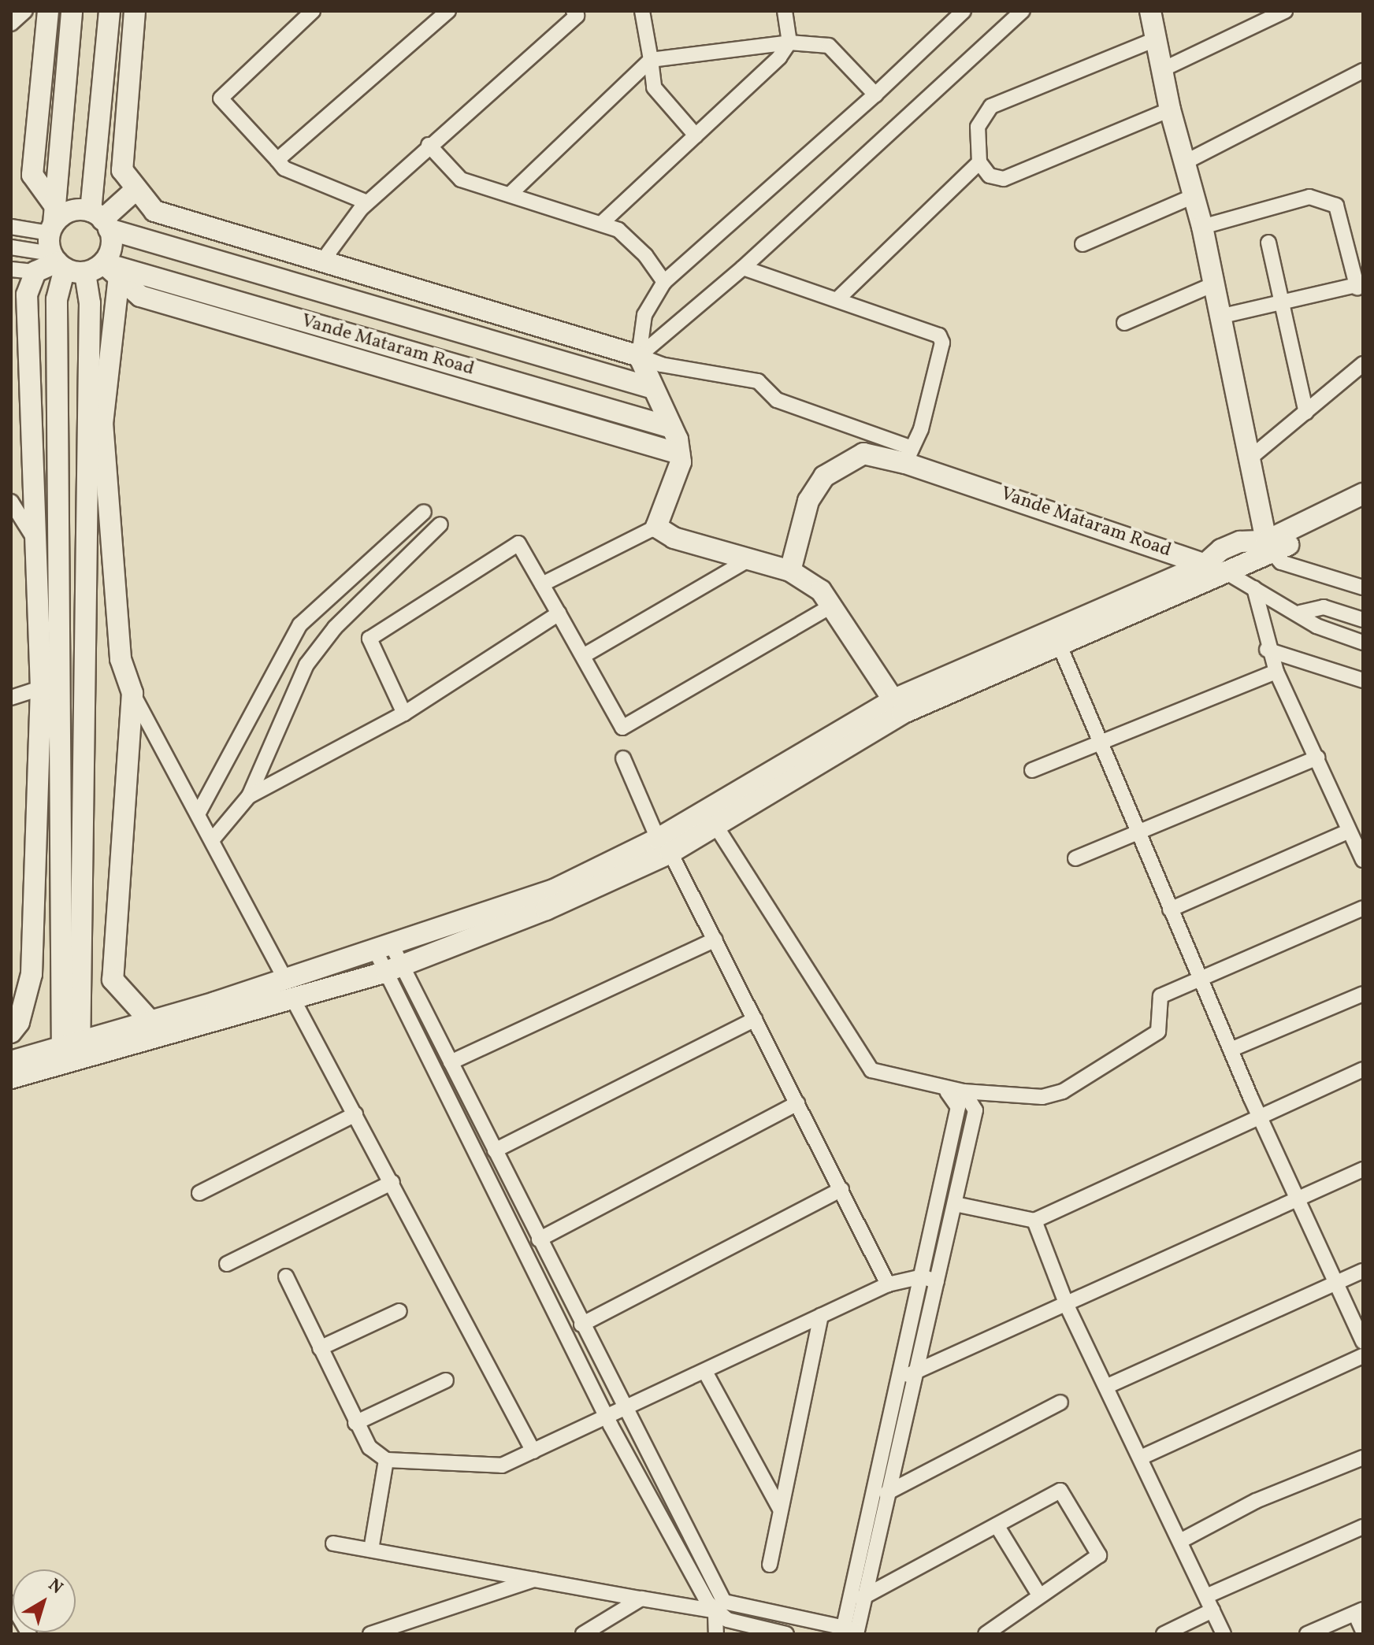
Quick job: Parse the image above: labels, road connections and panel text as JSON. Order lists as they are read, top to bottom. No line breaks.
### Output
{"streets":{"street":["Vande Mataram Road"]},"north":"top right"}
